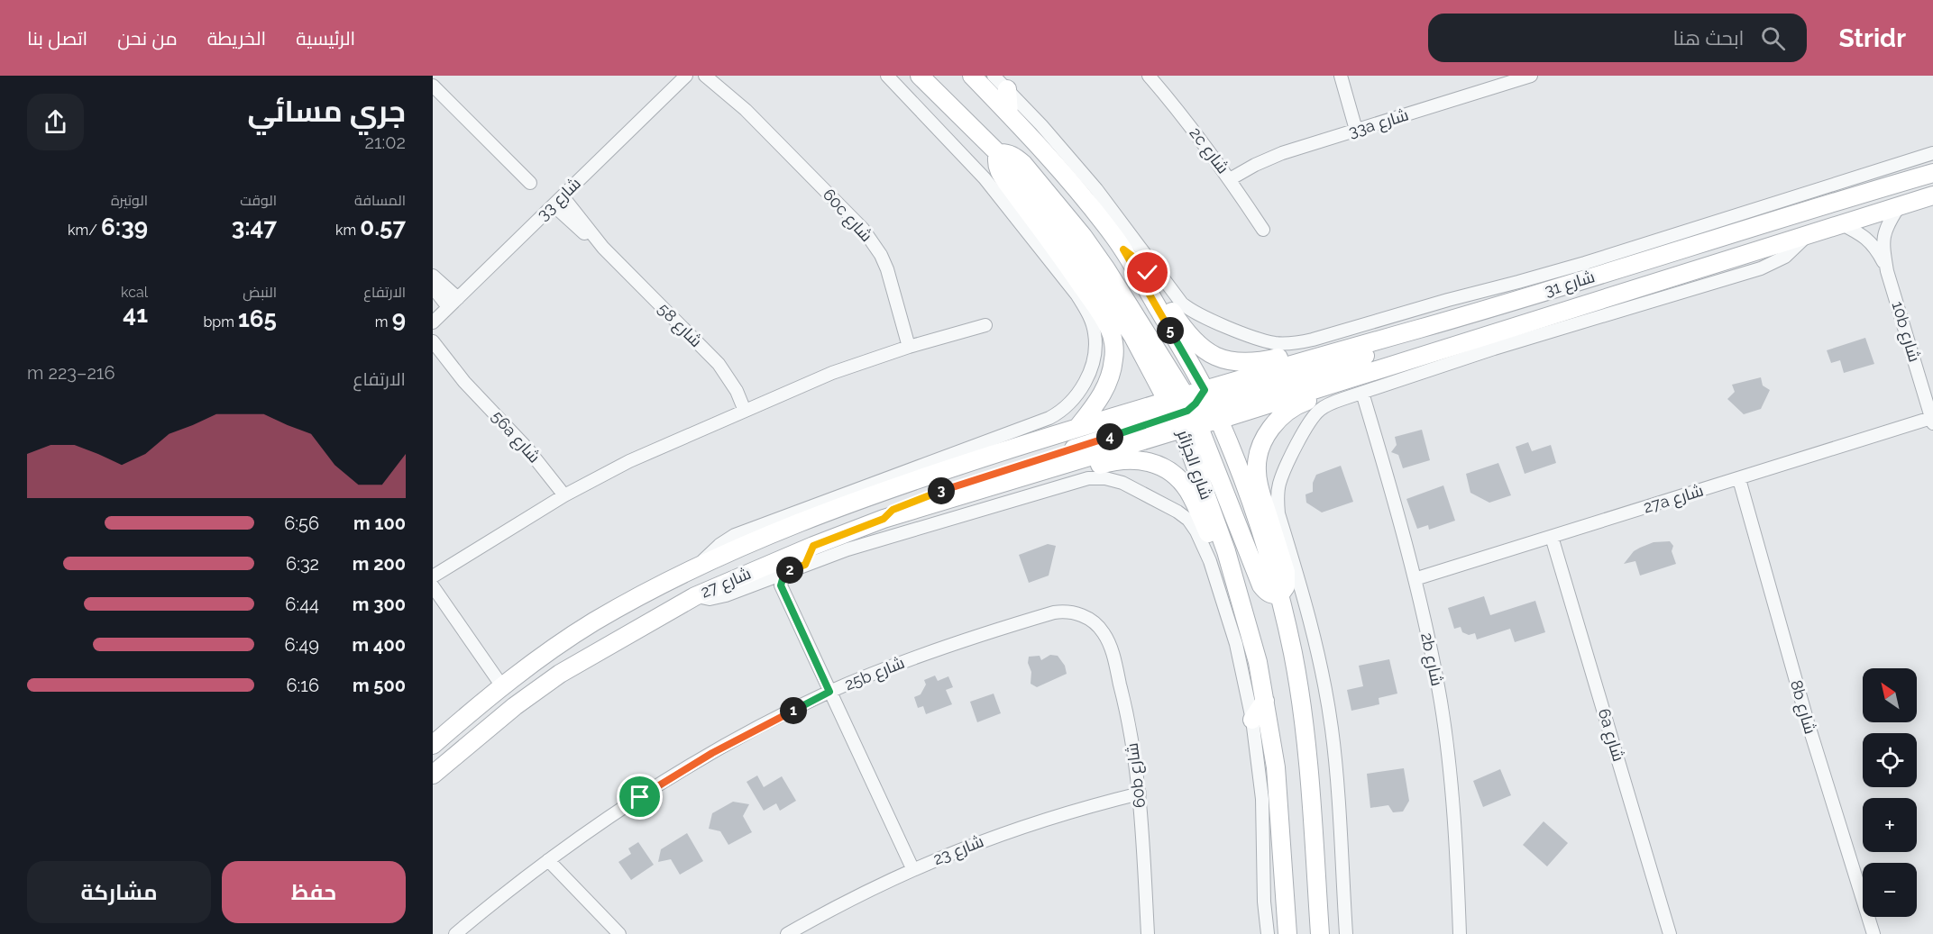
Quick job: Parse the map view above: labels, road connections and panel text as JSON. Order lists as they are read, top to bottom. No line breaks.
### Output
{"streets":{"main road":["شارع 31","شارع الجزائر","شارع 27"],"street":["33a شارع","2c شارع","شارع 33","60c شارع","شارع 58","10b شارع","56a شارع","27a شارع","2b شارع","25b شارع","8b شارع","6a شارع","60b شارع","شارع 23"]},"crossings":[["33a شارع","2c شارع"],["شارع 33","شارع 58"],["شارع 31","10b شارع"],["شارع 31","شارع الجزائر"],["شارع 31","شارع 27"],["10b شارع","27a شارع"],["شارع الجزائر","شارع 27"],["27a شارع","2b شارع"],["27a شارع","8b شارع"],["27a شارع","6a شارع"],["25b شارع","60b شارع"],["60b شارع","شارع 23"]],"north":"top left","page":{"header":"Stridr","search":"ابحث هنا","nav":["الرئيسية","الخريطة","من نحن","اتصل بنا"],"heading":["جري مسائي","21:02"],"stats":[["المسافة","0.57 km"],["الوقت","3:47"],["الوتيرة","6:39 /km"],["الارتفاع","9 m"],["النبض","165 bpm"],["kcal","41"]],"pins":["5","4","3","2","1"],"chart":["الارتفاع","216–223 m"],"list":[{"name":"100 m","note":"6:56"},{"name":"200 m","note":"6:32"},{"name":"300 m","note":"6:44"},{"name":"400 m","note":"6:49"},{"name":"500 m","note":"6:16"}],"map_buttons":["+","−"],"buttons":["حفظ","مشاركة"]}}
